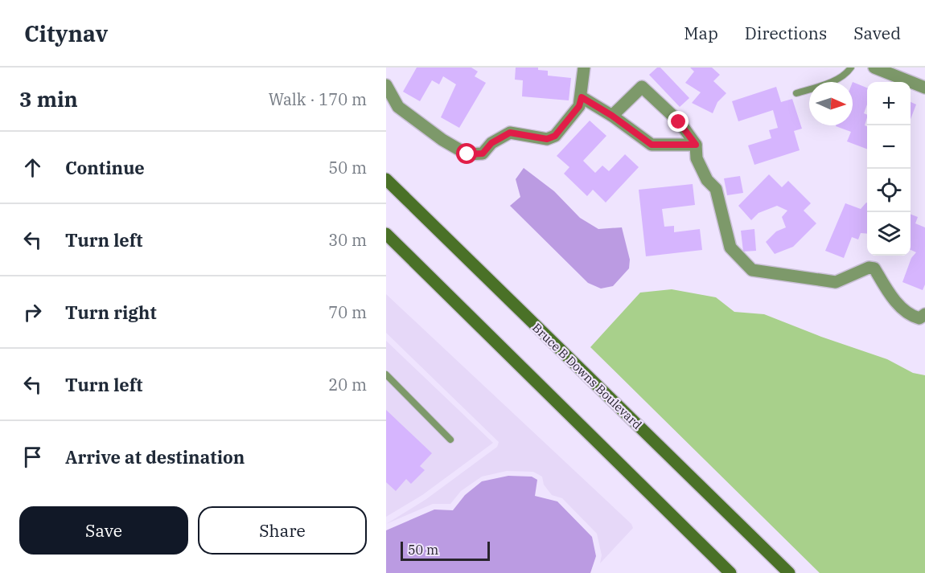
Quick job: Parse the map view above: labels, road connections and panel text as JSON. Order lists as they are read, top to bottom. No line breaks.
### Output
{"streets":{"main road":["Bruce B Downs Boulevard"]},"scale_bar":"50 m","north":"right","page":{"header":"Citynav","nav":["Map","Directions","Saved"],"heading":["3 min","Walk · 170 m"],"map_buttons":["+","−"],"list":[["Continue","50 m"],["Turn left","30 m"],["Turn right","70 m"],["Turn left","20 m"],"Arrive at destination"],"buttons":["Save","Share"],"scale":"50 m"}}
